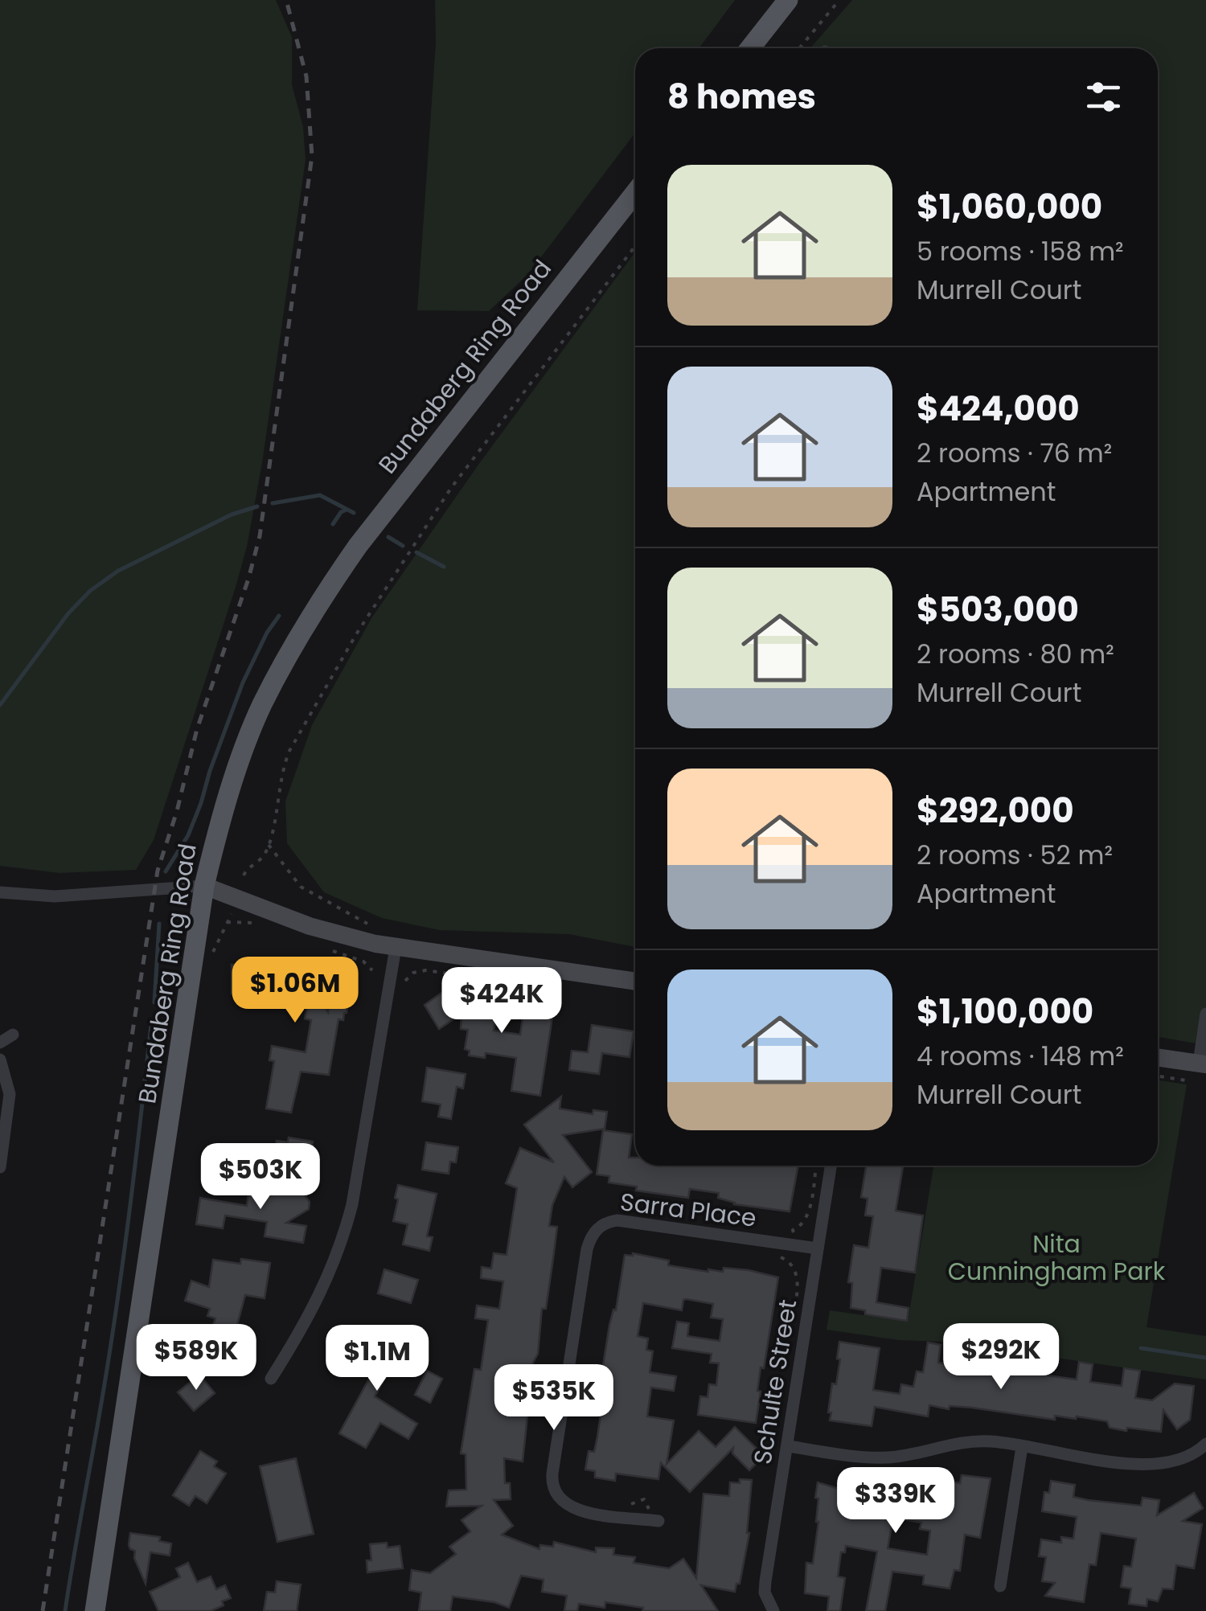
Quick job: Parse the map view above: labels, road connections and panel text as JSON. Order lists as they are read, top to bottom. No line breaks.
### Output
{"streets":{"main road":["Bundaberg Ring Road"],"street":["Sarra Place","Schulte Street"]},"crossings":[["Sarra Place","Schulte Street"]],"parks":["Nita Cunningham Park"],"page":{"heading":"8 homes","list":[{"name":"$1,060,000","note":"5 rooms · 158 m² · Murrell Court"},{"name":"$424,000","note":"2 rooms · 76 m² · Apartment"},{"name":"$503,000","note":"2 rooms · 80 m² · Murrell Court"},{"name":"$292,000","note":"2 rooms · 52 m² · Apartment"},{"name":"$1,100,000","note":"4 rooms · 148 m² · Murrell Court"}],"price":["$1.06M","$424K","$503K","$292K","$589K","$1.1M","$535K","$339K"]}}
